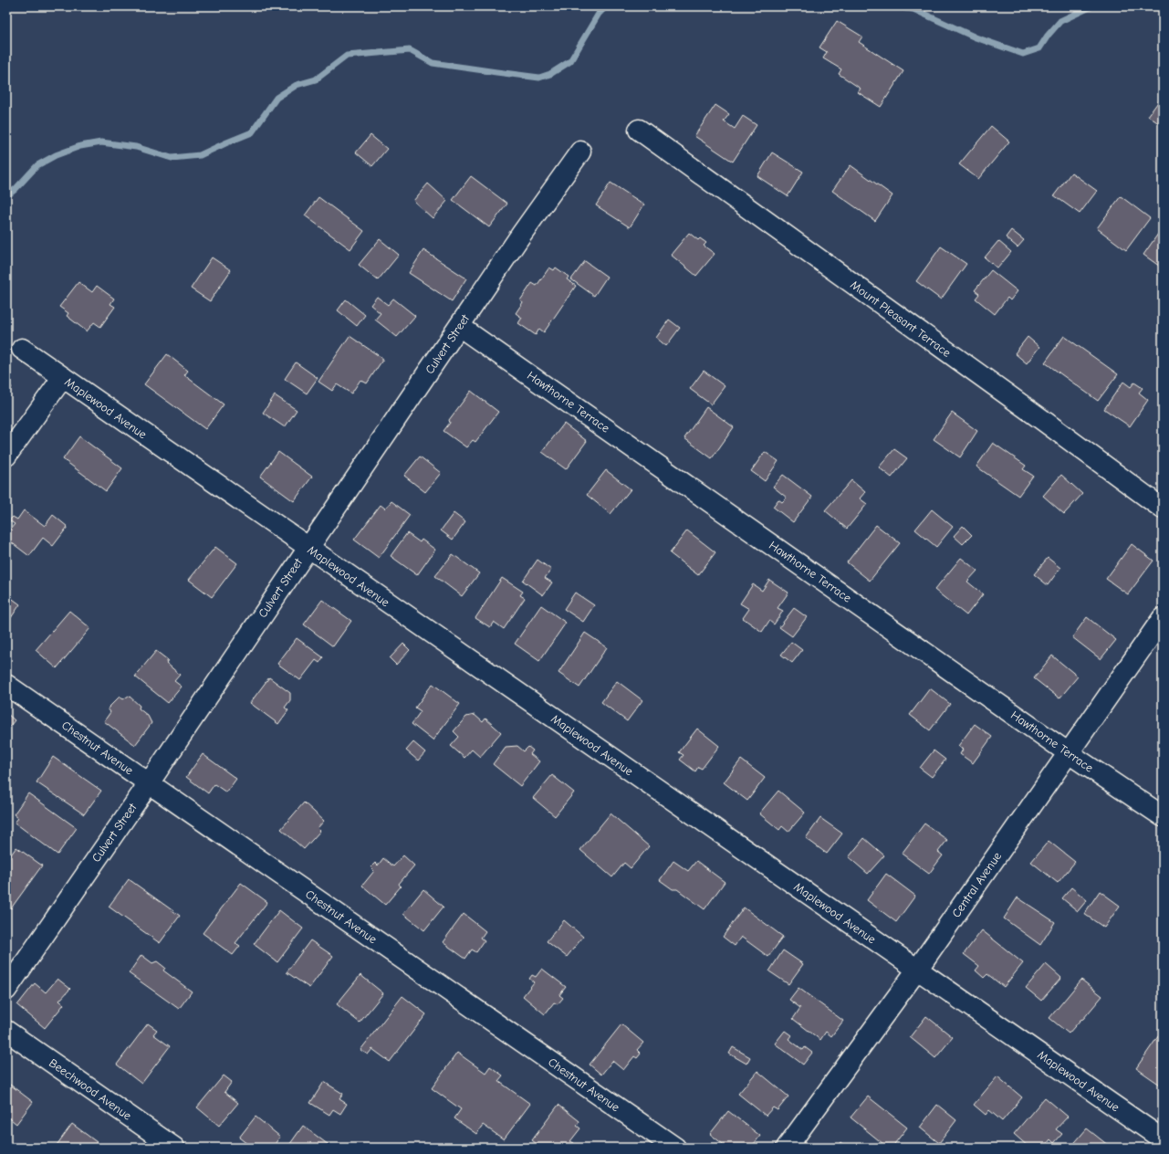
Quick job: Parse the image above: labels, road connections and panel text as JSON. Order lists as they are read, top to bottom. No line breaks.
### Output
{"streets":{"street":["Mount Pleasant Terrace","Culvert Street","Hawthorne Terrace","Maplewood Avenue","Chestnut Avenue","Central Avenue","Beechwood Avenue"]},"crossings":[["Culvert Street","Hawthorne Terrace"],["Culvert Street","Maplewood Avenue"],["Culvert Street","Chestnut Avenue"],["Hawthorne Terrace","Central Avenue"],["Maplewood Avenue","Central Avenue"]]}
